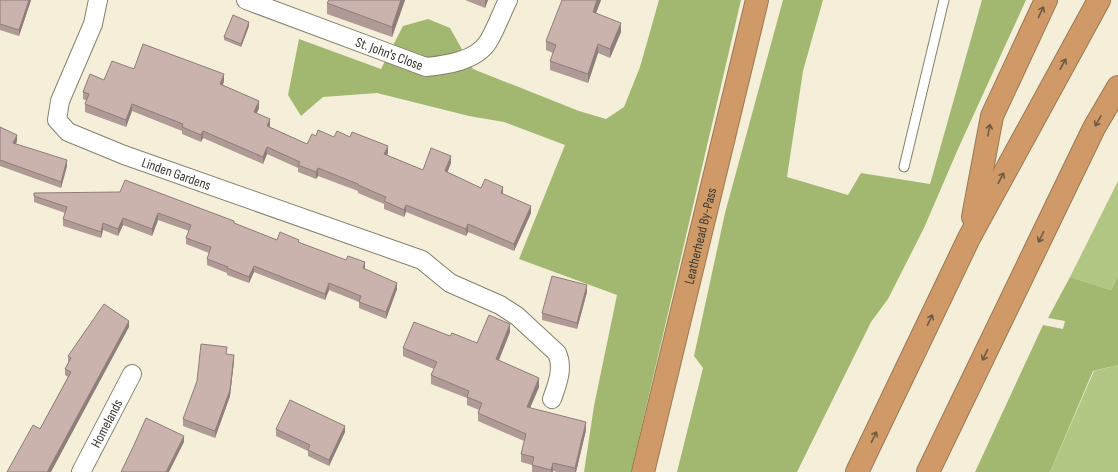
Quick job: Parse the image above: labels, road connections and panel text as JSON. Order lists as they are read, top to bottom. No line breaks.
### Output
{"streets":{"highway":["Leatherhead By-Pass"],"street":["St. John's Close","Linden Gardens","Homelands"]}}
